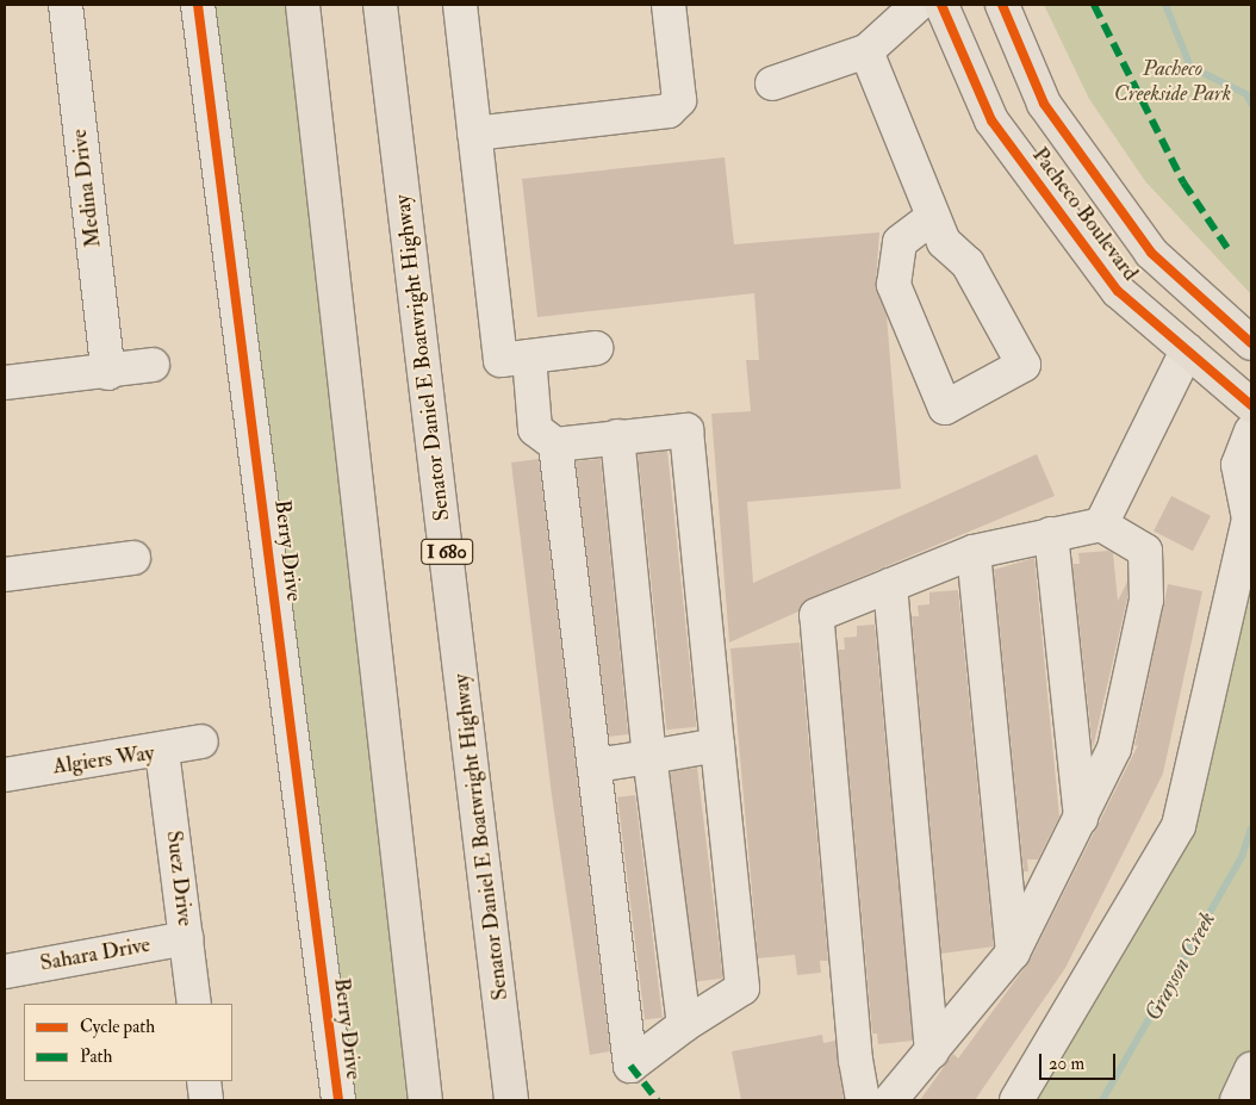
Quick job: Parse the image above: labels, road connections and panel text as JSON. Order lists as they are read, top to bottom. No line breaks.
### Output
{"streets":{"main road":["Pacheco Boulevard","Senator Daniel E Boatwright Highway","I 680"],"street":["Medina Drive","Berry Drive","Algiers Way","Suez Drive","Sahara Drive"]},"crossings":[["Algiers Way","Suez Drive"],["Suez Drive","Sahara Drive"]],"water":["Grayson Creek"],"parks":["Pacheco Creekside Park"],"legend":["Cycle path","Path"],"scale_bar":"20 m"}
